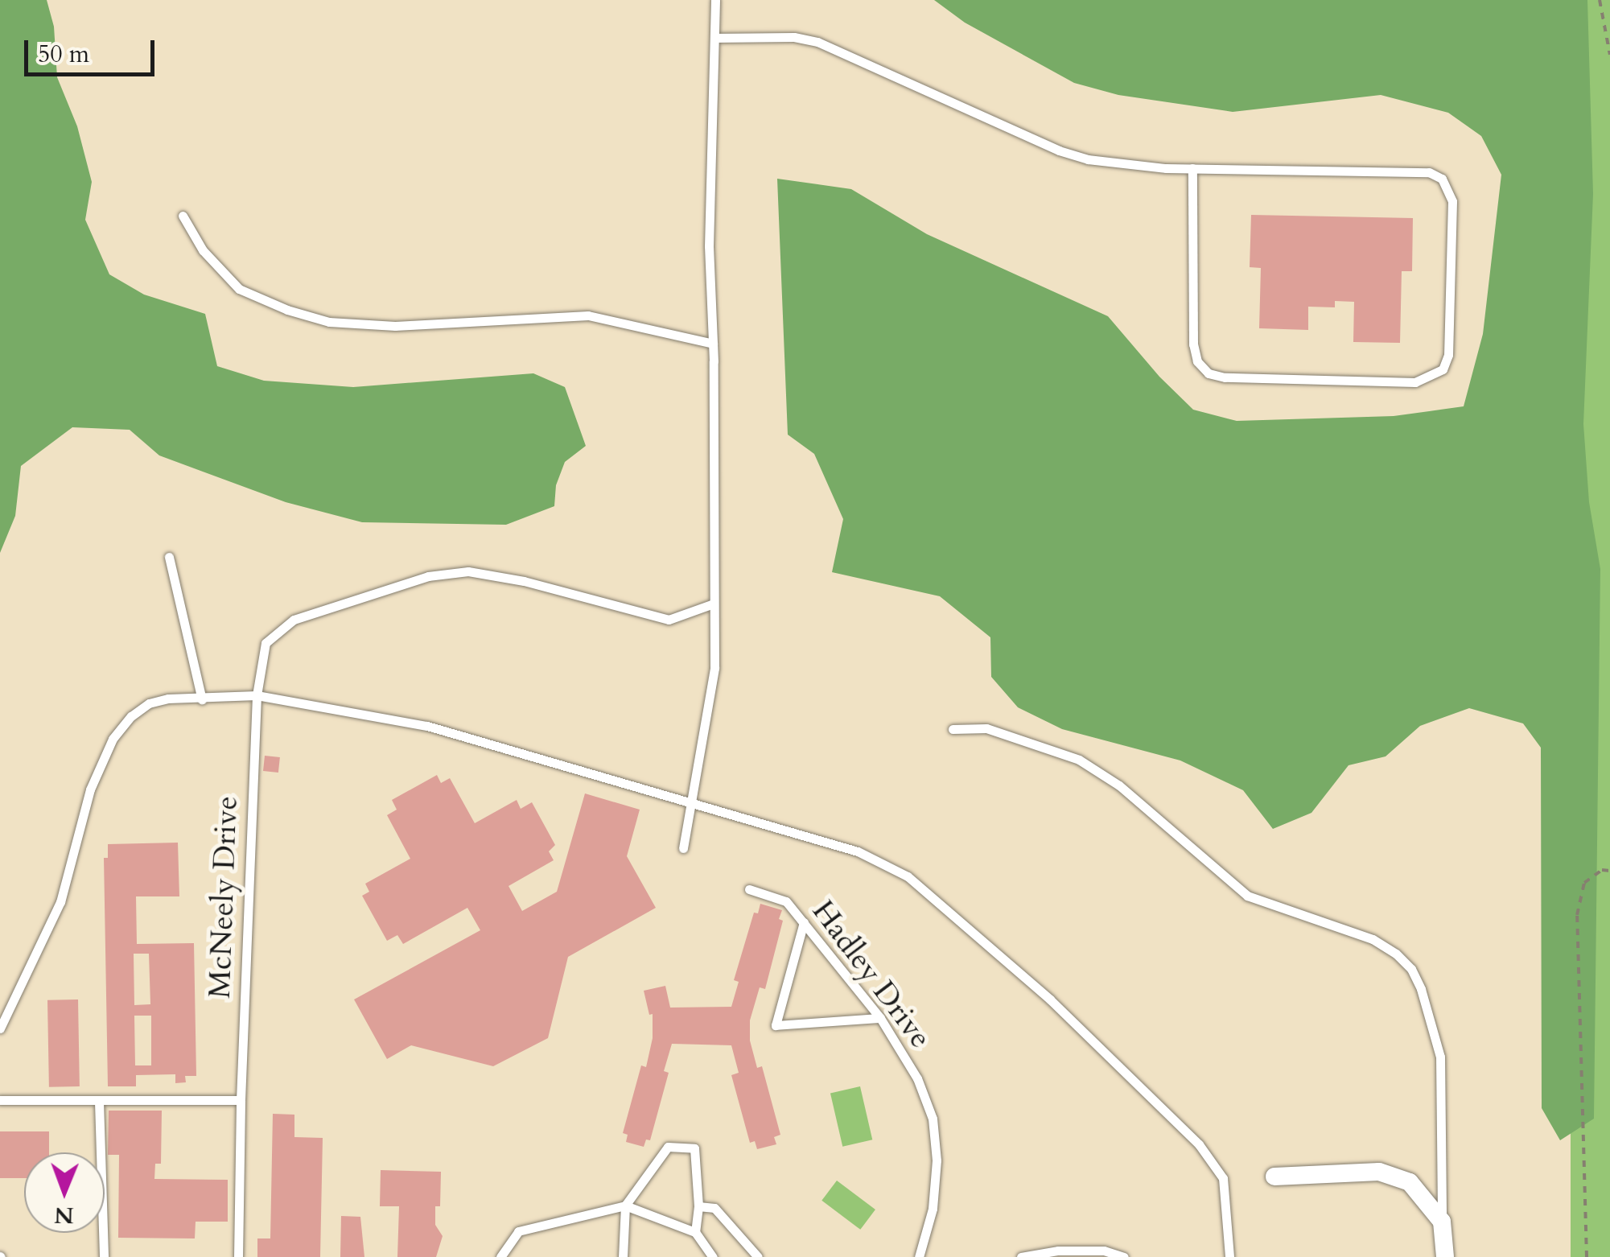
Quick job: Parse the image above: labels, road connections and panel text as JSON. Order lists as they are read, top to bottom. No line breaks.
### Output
{"streets":{"lane":["McNeely Drive","Hadley Drive"]},"scale_bar":"50 m","north":"bottom"}
